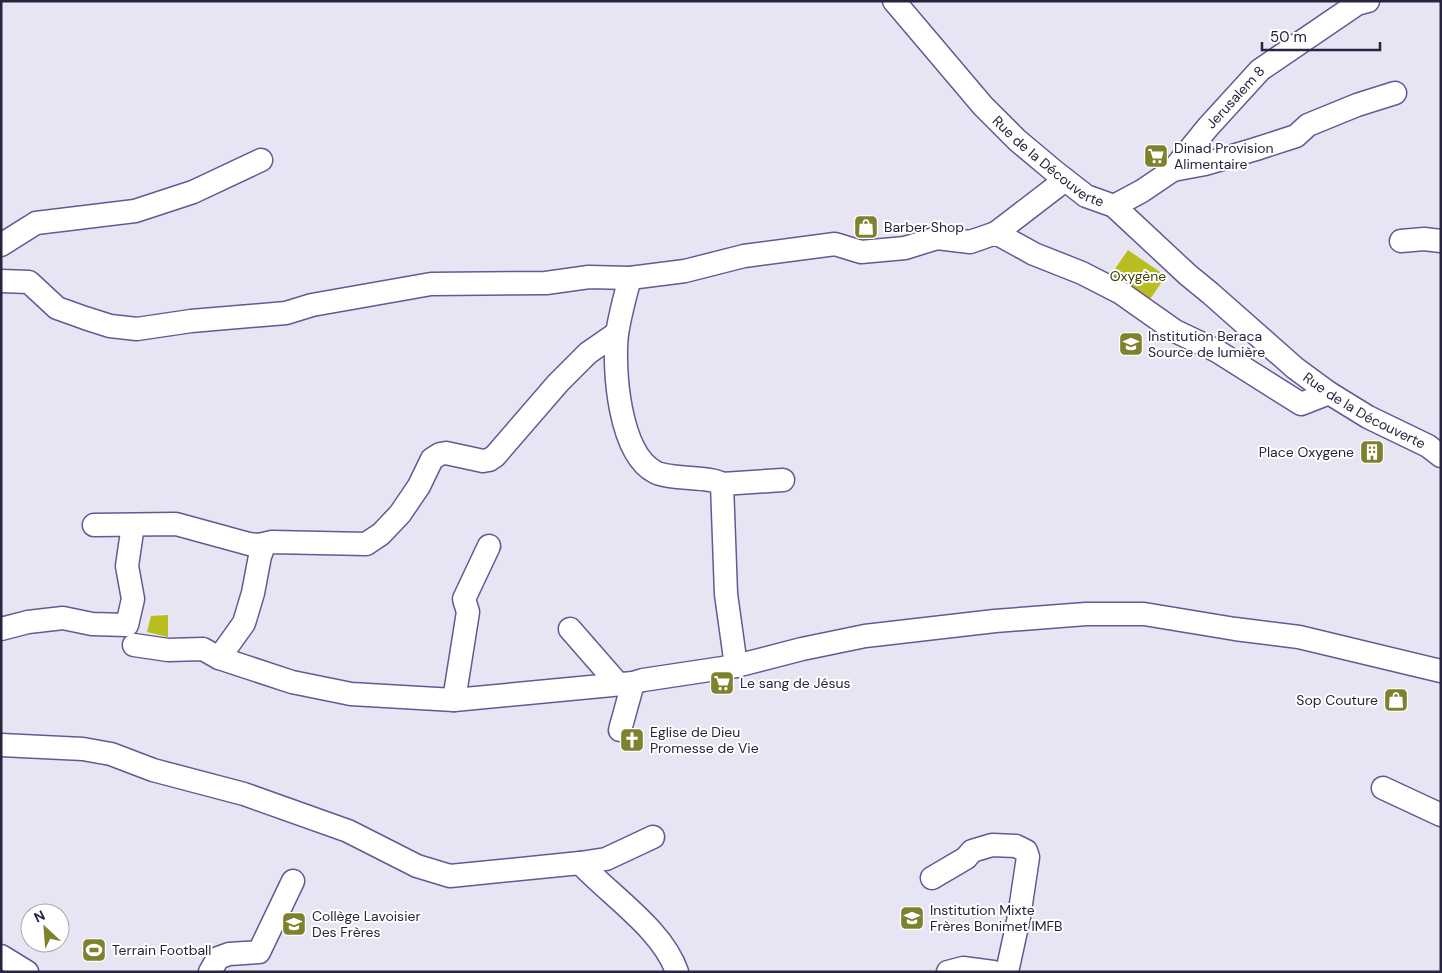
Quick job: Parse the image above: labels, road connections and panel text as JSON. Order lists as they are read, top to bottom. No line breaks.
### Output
{"streets":{"street":["Jerusalem 8","Rue de la Découverte"]},"crossings":[["Jerusalem 8","Rue de la Découverte"]],"parks":["Oxygène"],"places":{"supermarket":["Dinad Provision Alimentaire","Le sang de Jésus"],"shop":["Barber Shop","Sop Couture"],"school or university":["Institution Beraca Source de lumière","Institution Mixte Frères Bonimet IMFB","Collège Lavoisier Des Frères"],"building":["Place Oxygene"],"church":["Eglise de Dieu Promesse de Vie"],"sports":["Terrain Football"]},"scale_bar":"50 m","north":"top left"}
